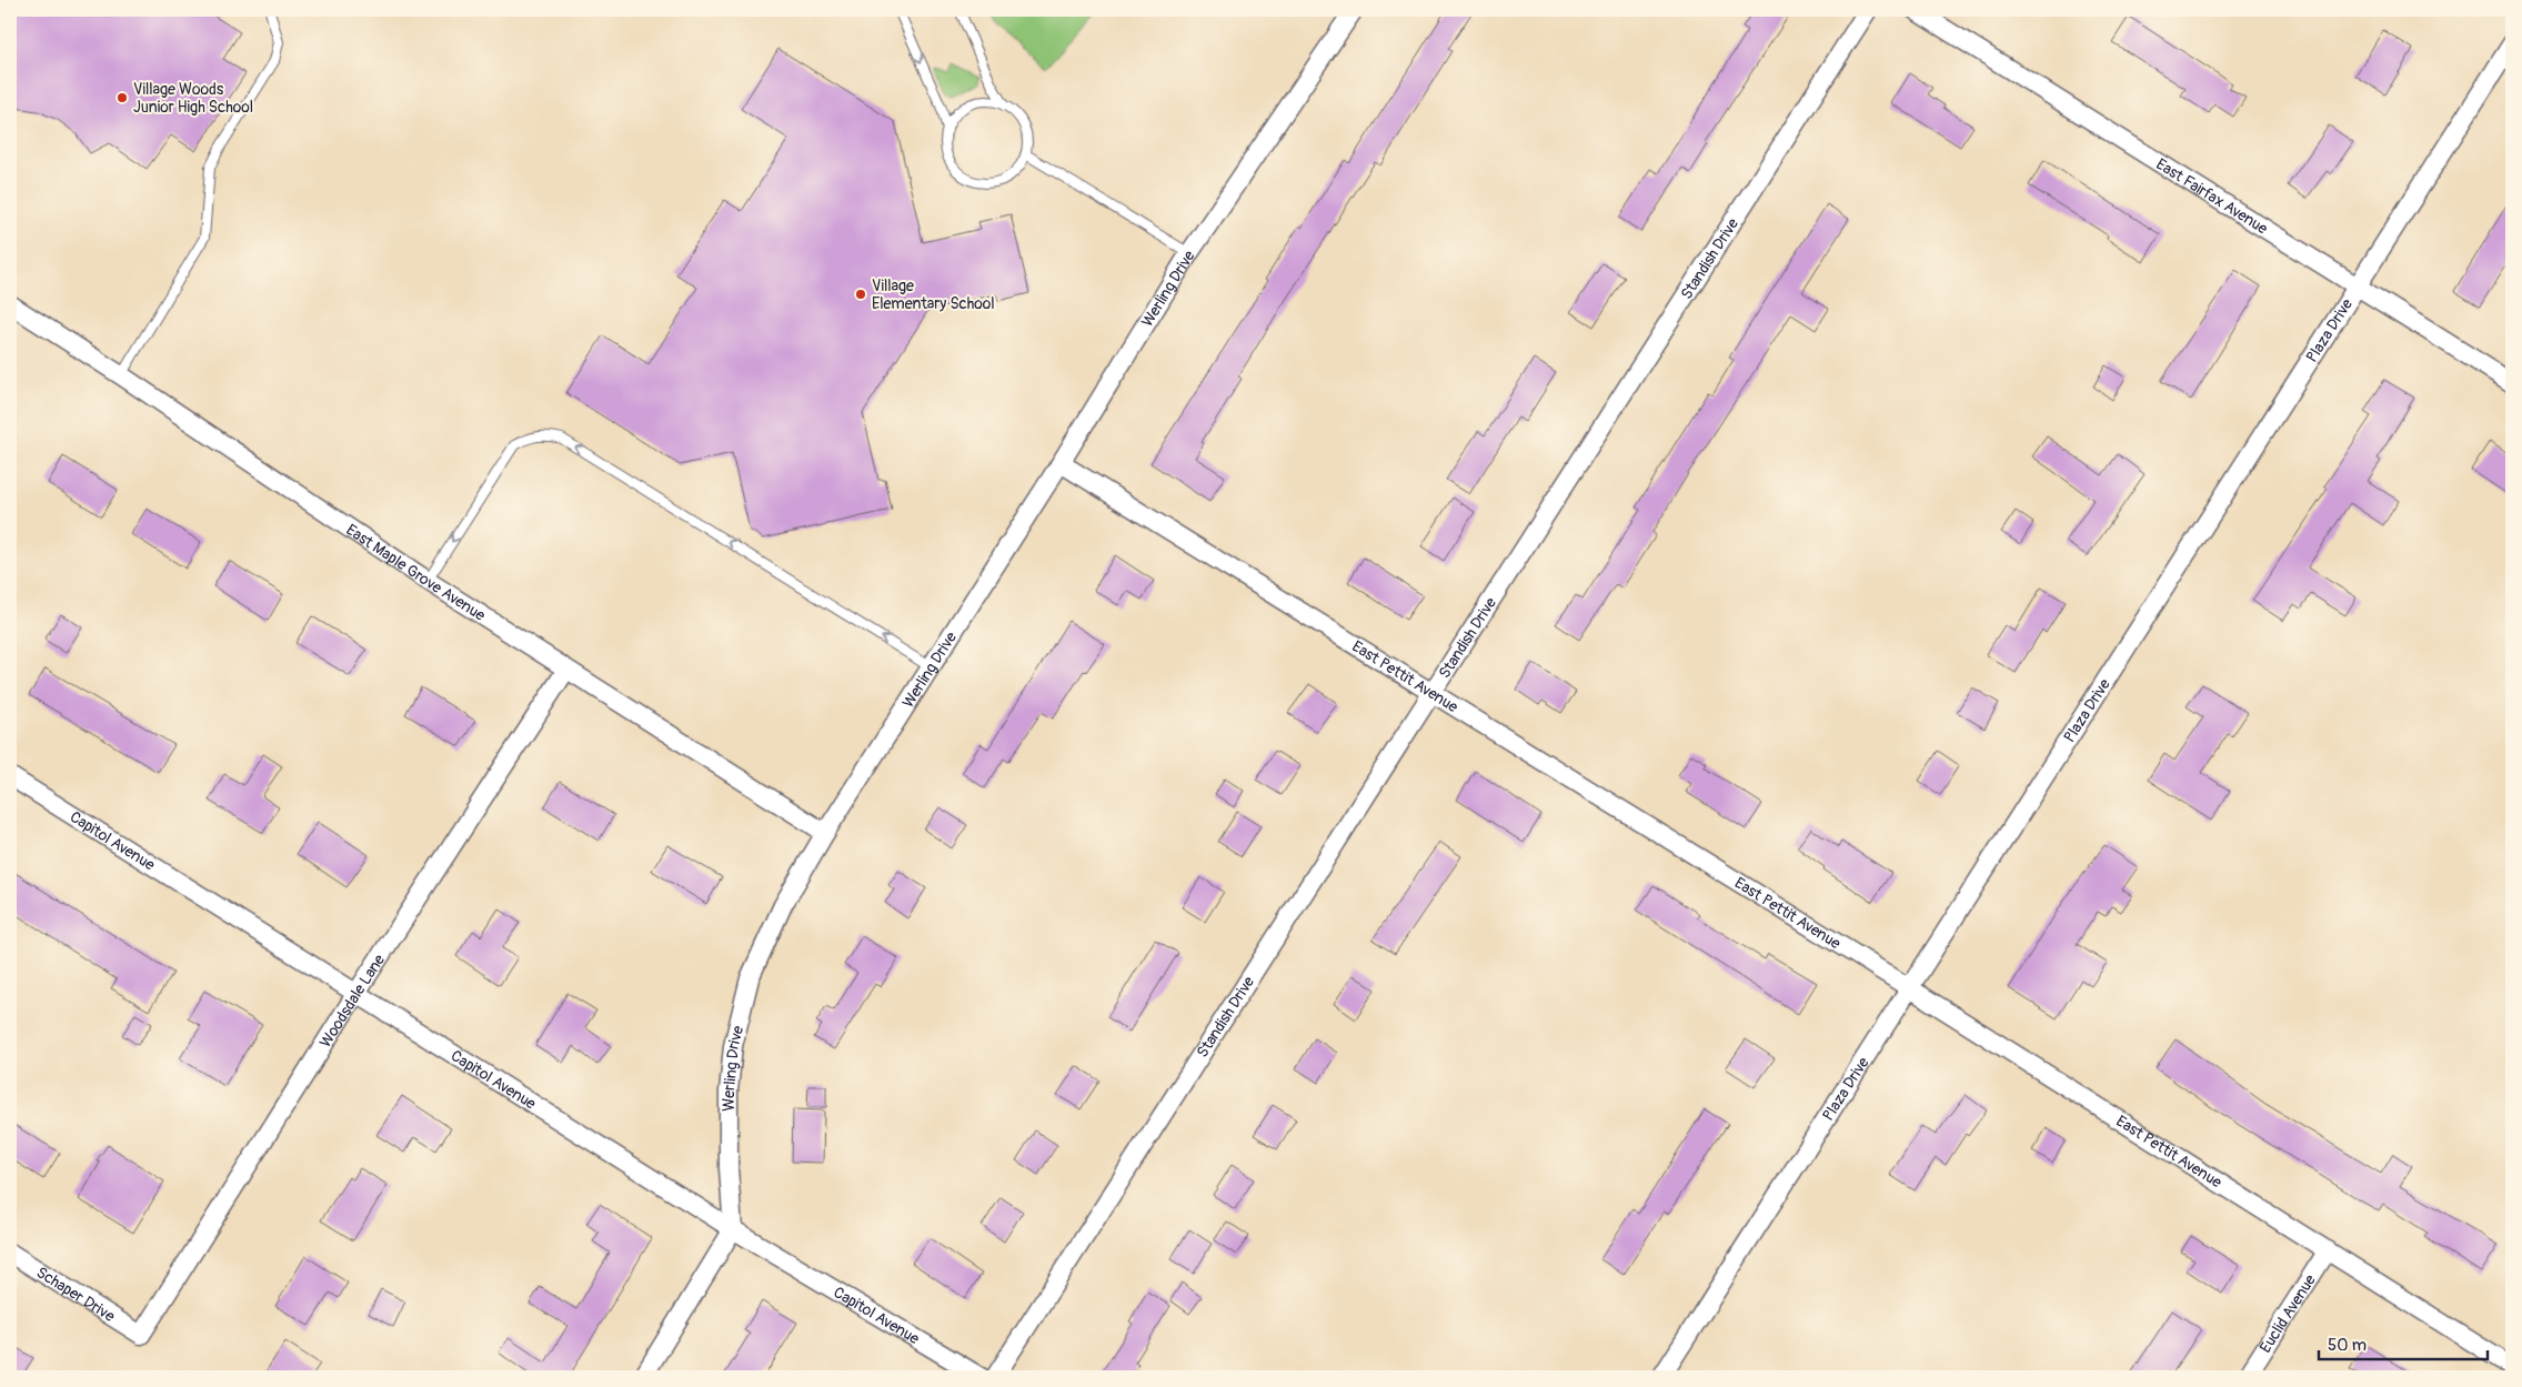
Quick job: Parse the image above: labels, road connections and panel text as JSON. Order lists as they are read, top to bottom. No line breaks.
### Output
{"streets":{"street":["East Fairfax Avenue","Standish Drive","Werling Drive","Plaza Drive","East Maple Grove Avenue","East Pettit Avenue","Capitol Avenue","Woodsdale Lane","Schaper Drive","Euclid Avenue"]},"crossings":[["East Fairfax Avenue","Plaza Drive"],["Standish Drive","East Pettit Avenue"],["Werling Drive","East Maple Grove Avenue"],["Werling Drive","East Pettit Avenue"],["Werling Drive","Capitol Avenue"],["Plaza Drive","East Pettit Avenue"],["East Maple Grove Avenue","Woodsdale Lane"],["East Pettit Avenue","Euclid Avenue"],["Capitol Avenue","Woodsdale Lane"],["Woodsdale Lane","Schaper Drive"]],"places":["Village Woods Junior High School","Village Elementary School"],"scale_bar":"50 m"}
